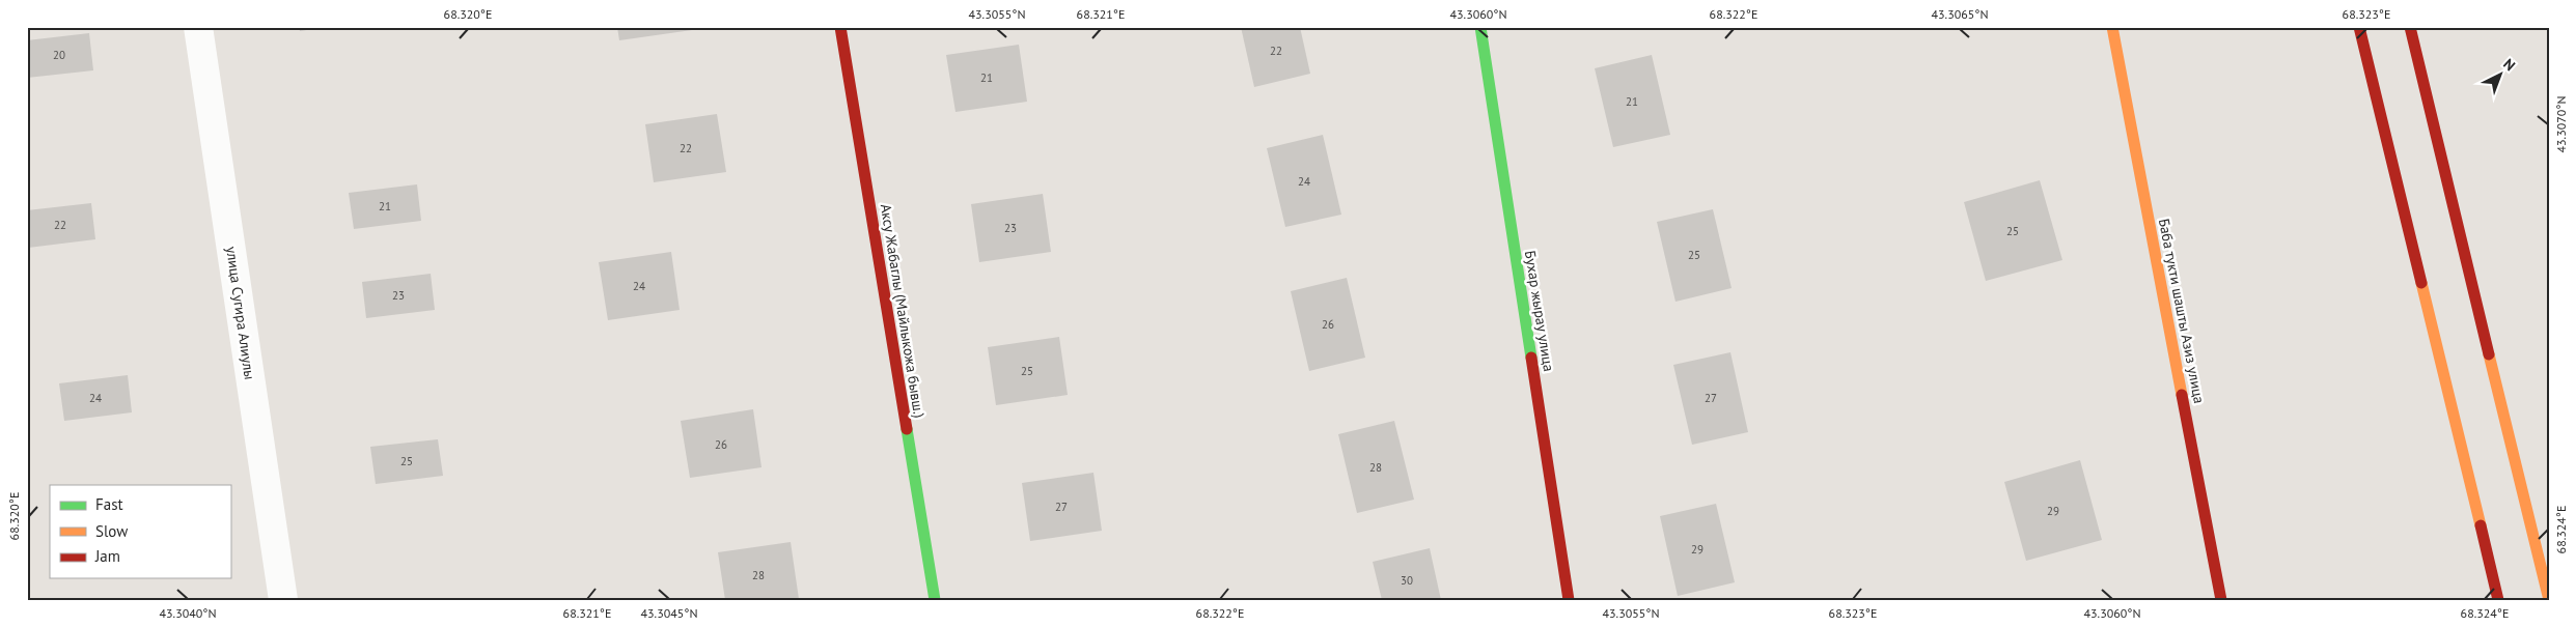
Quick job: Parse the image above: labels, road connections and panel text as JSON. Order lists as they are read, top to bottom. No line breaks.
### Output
{"streets":{"main road":["Аксу Жабаглы (Майлыкожа бывш.)","Бухар жырау улица","Баба тукти шашты Азиз улица"],"street":["улица Сугира Алиулы"]},"house_numbers":["22","20","21","21","22","24","21","22","23","25","25","24","23","26","25","24","27","26","25","28","27","29","29","28","30"],"legend":["Fast","Slow","Jam"],"north":"top right","coordinates":["68.320°E","43.3055°N","68.321°E","43.3060°N","68.322°E","43.3065°N","68.323°E","43.3070°N","68.324°E","43.3040°N","43.3045°N"]}
